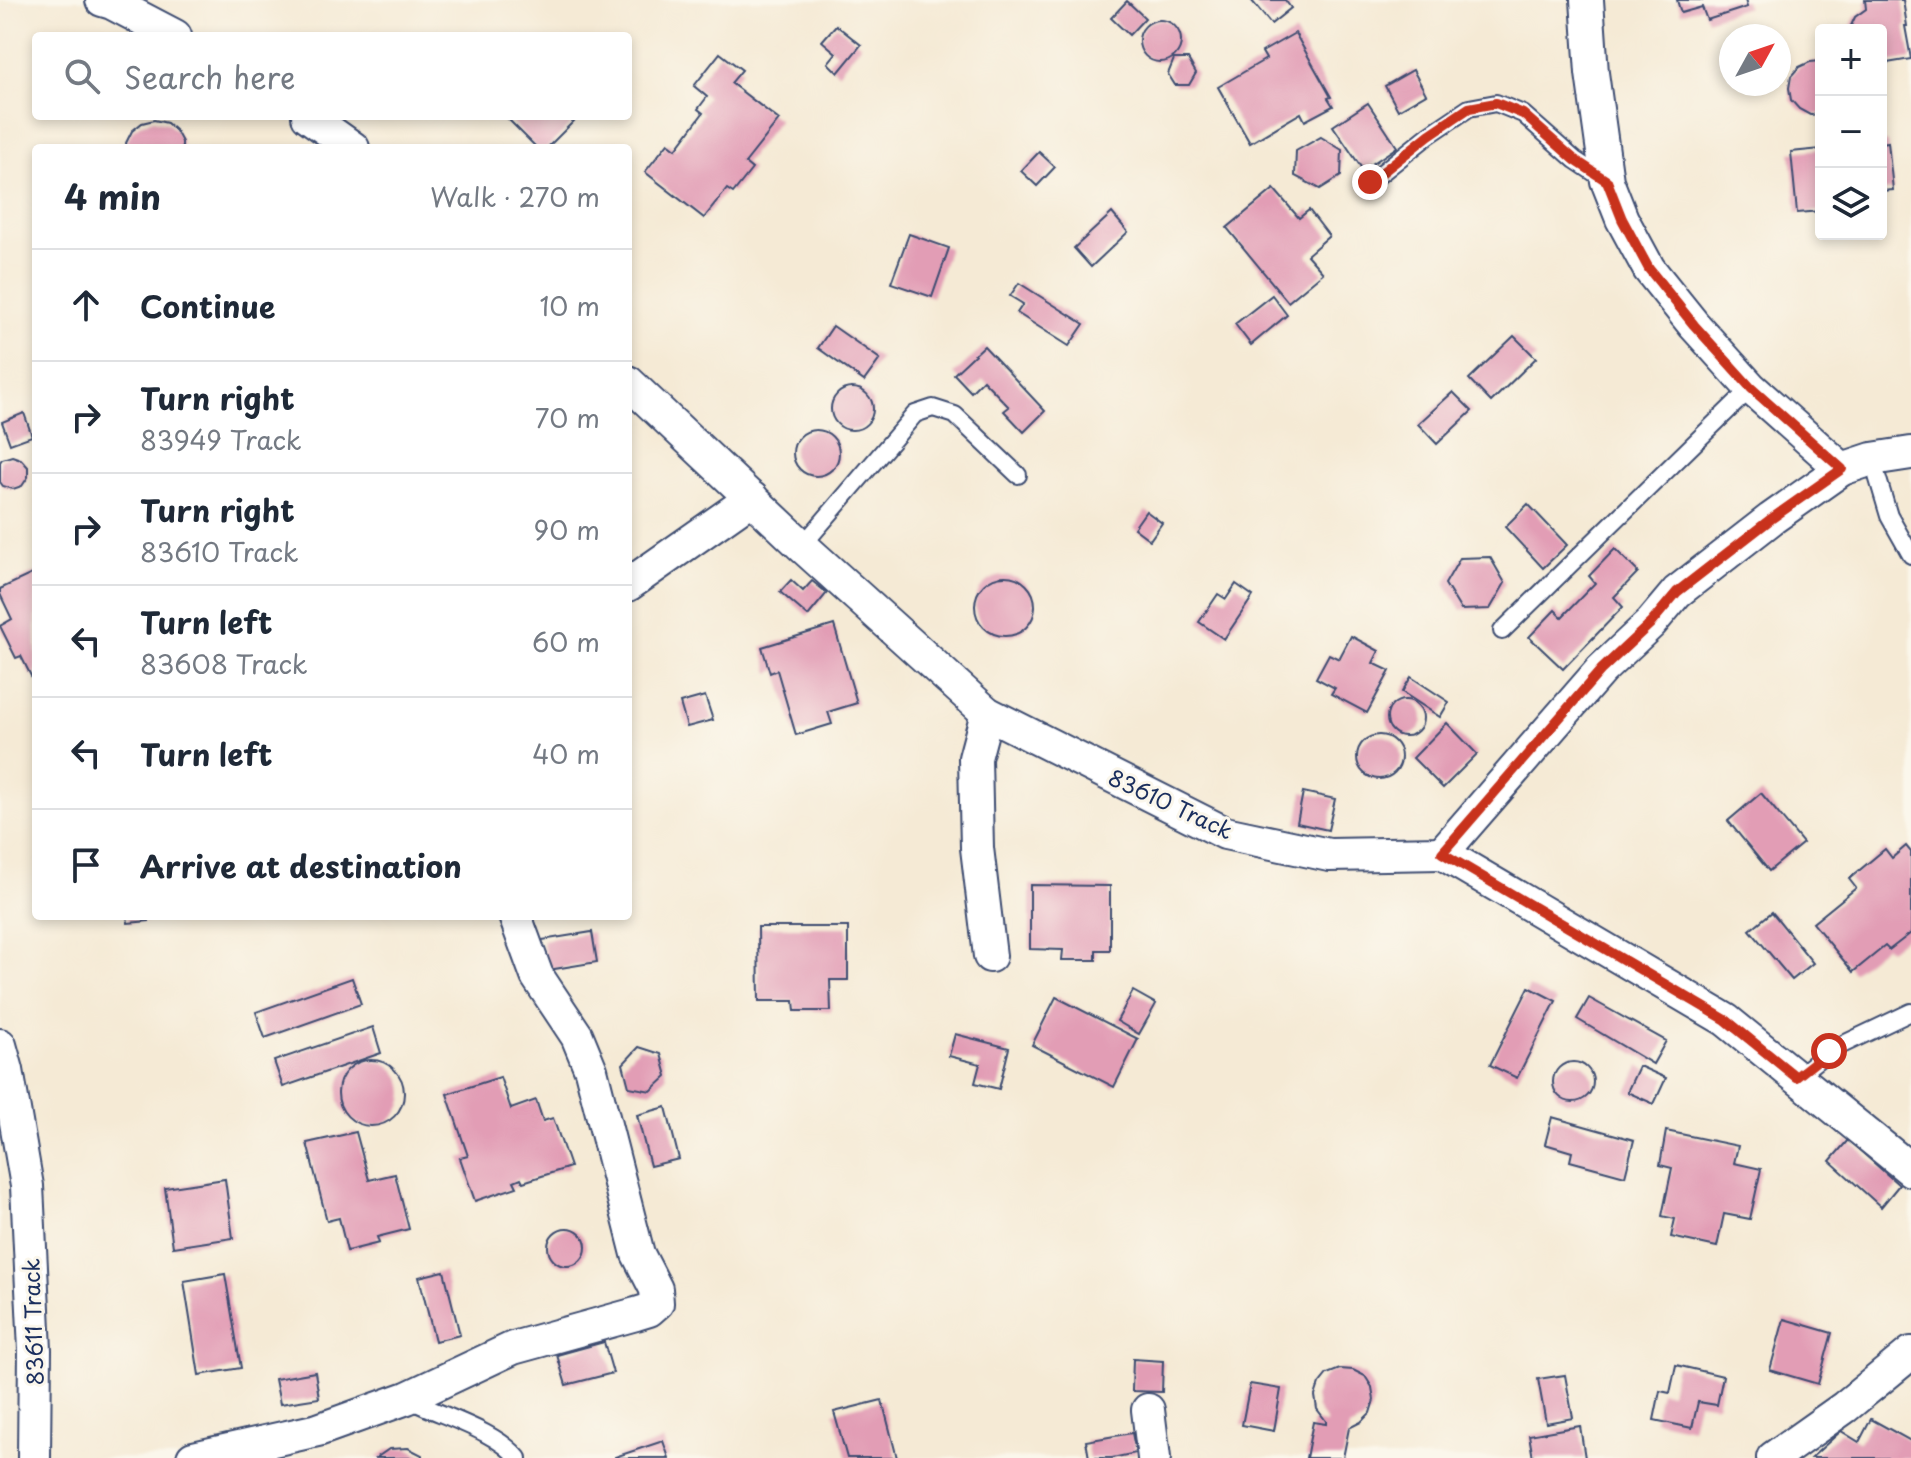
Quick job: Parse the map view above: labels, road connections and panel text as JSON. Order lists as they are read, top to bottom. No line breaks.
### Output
{"streets":{"street":["83610 Track","83611 Track"]},"north":"top right","page":{"map_buttons":["+","−"],"search":"Search here","heading":["4 min","Walk · 270 m"],"list":[["Continue","10 m"],["Turn right","83949 Track","70 m"],["Turn right","83610 Track","90 m"],["Turn left","83608 Track","60 m"],["Turn left","40 m"],"Arrive at destination"]}}
